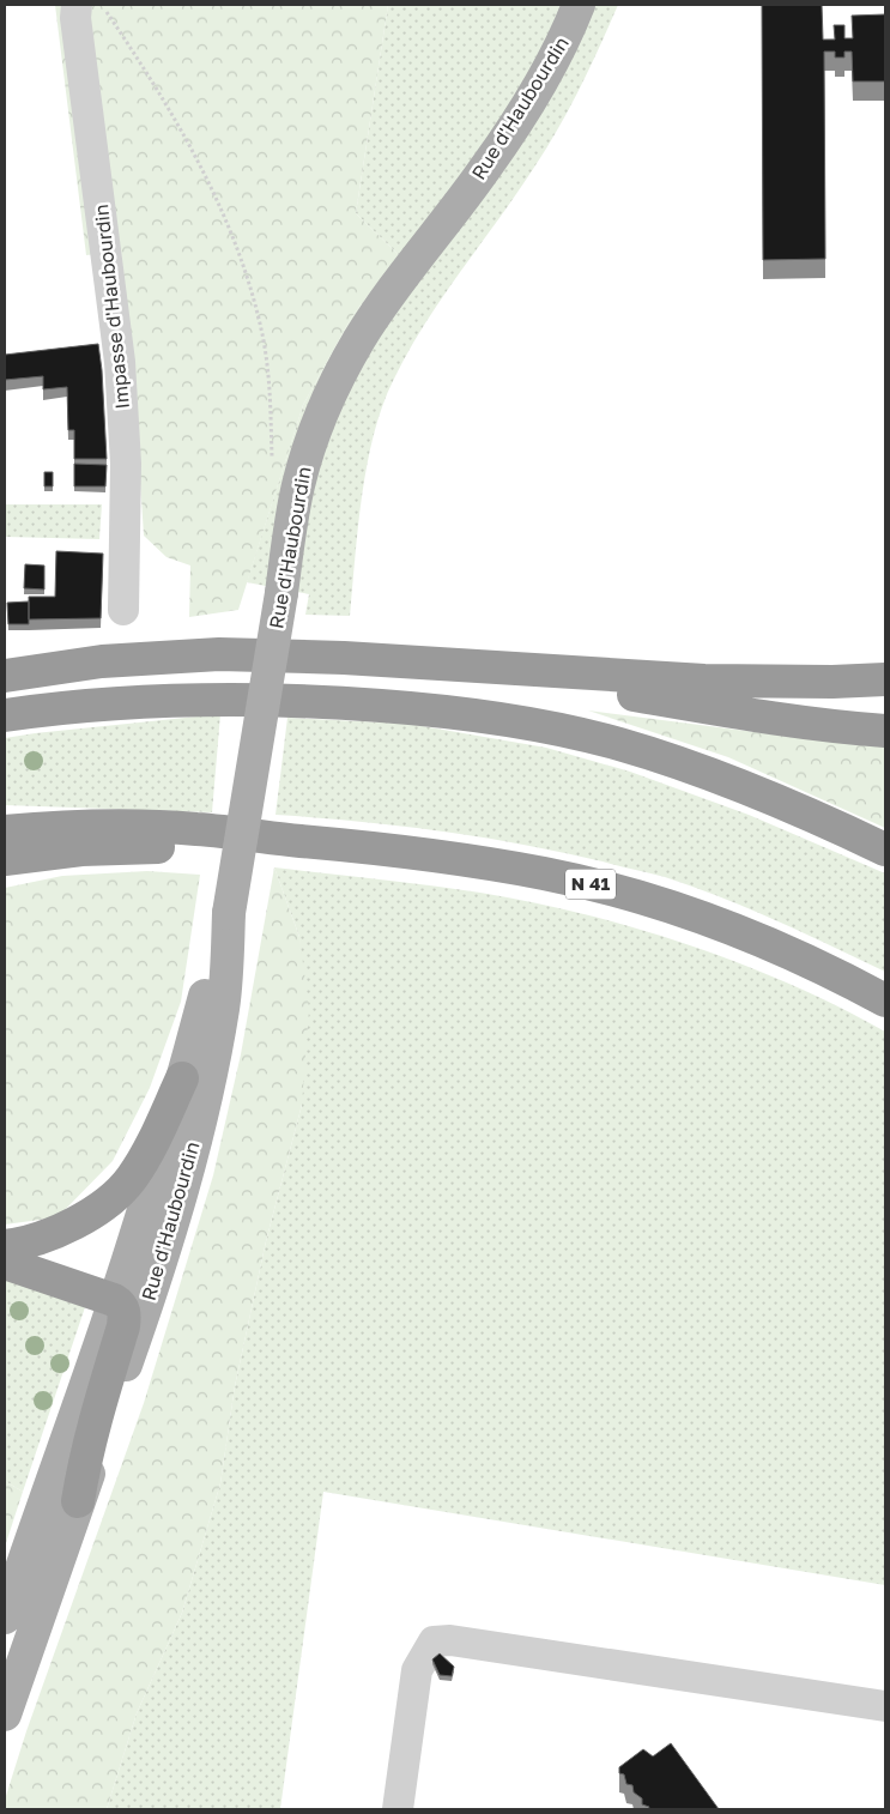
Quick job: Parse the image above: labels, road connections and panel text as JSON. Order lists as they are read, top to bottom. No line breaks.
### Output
{"streets":{"highway":["N 41"],"main road":["Rue d'Haubourdin"],"street":["Impasse d'Haubourdin"]}}
